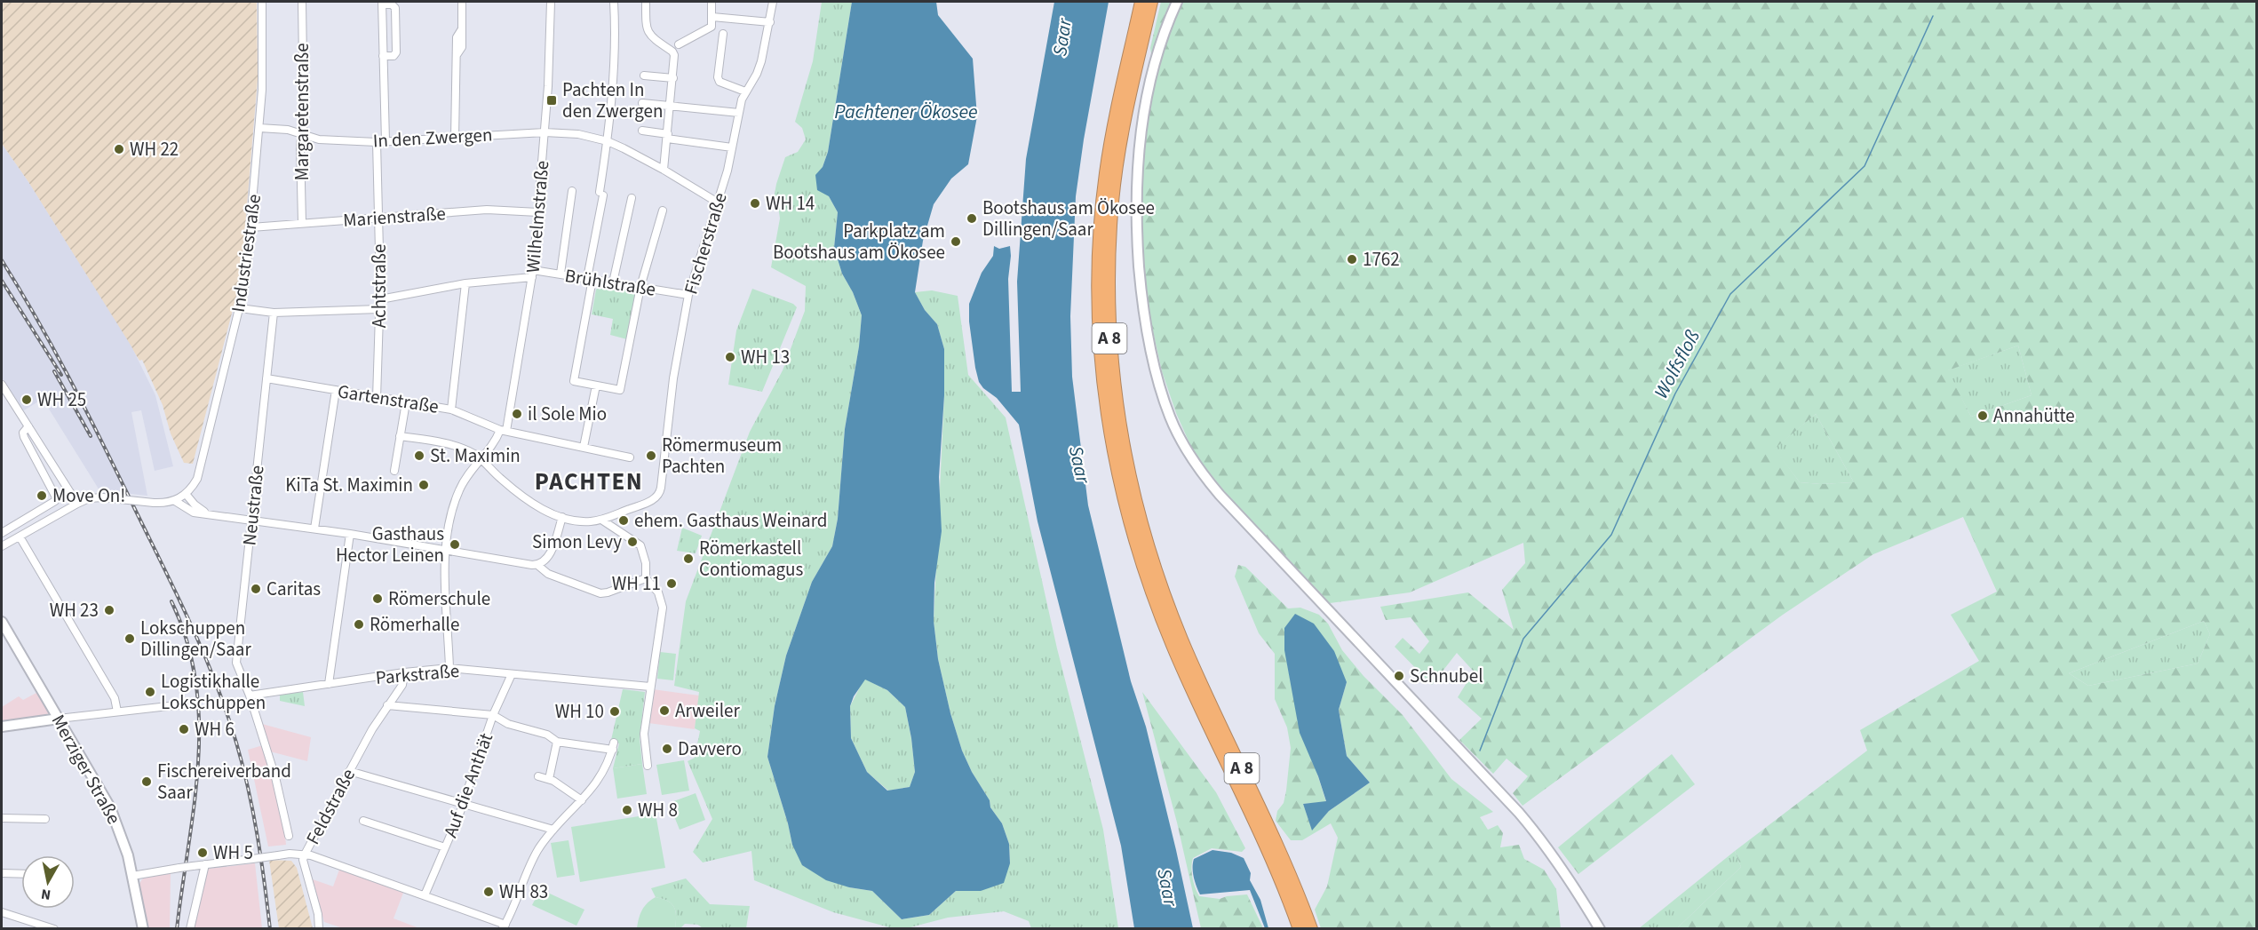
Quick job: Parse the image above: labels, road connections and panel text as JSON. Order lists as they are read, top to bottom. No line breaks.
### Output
{"streets":{"highway":["A 8"],"main road":["Merziger Straße"],"street":["Margaretenstraße","In den Zwergen","Marienstraße","Wilhelmstraße","Fischerstraße","Industriestraße","Brühlstraße","Achtstraße","Gartenstraße","Neustraße","Parkstraße","Auf die Anthät","Feldstraße"]},"crossings":[["Margaretenstraße","In den Zwergen"],["Margaretenstraße","Marienstraße"],["In den Zwergen","Wilhelmstraße"],["In den Zwergen","Fischerstraße"],["In den Zwergen","Industriestraße"],["In den Zwergen","Achtstraße"],["Marienstraße","Wilhelmstraße"],["Marienstraße","Industriestraße"],["Marienstraße","Achtstraße"],["Wilhelmstraße","Brühlstraße"],["Wilhelmstraße","Gartenstraße"],["Wilhelmstraße","Parkstraße"],["Fischerstraße","Brühlstraße"],["Brühlstraße","Achtstraße"],["Achtstraße","Gartenstraße"],["Gartenstraße","Neustraße"],["Neustraße","Parkstraße"],["Parkstraße","Auf die Anthät"],["Parkstraße","Feldstraße"],["Merziger Straße","Feldstraße"]],"districts":["PACHTEN"],"water":["Saar","Pachtener Ökosee","Wolfsfloß"],"places":{"transit":["Pachten In den Zwergen"],"other":["WH 22","WH 14","Bootshaus am Ökosee Dillingen/Saar","Parkplatz am Bootshaus am Ökosee","1762","WH 13","WH 25","il Sole Mio","Annahütte","St. Maximin","Römermuseum Pachten","KiTa St. Maximin","Move On!","ehem. Gasthaus Weinard","Simon Levy","Gasthaus Hector Leinen","Römerkastell Contiomagus","WH 11","Caritas","Römerschule","WH 23","Römerhalle","Lokschuppen Dillingen/Saar","Schnubel","Logistikhalle Lokschuppen","Arweiler","WH 10","WH 6","Davvero","Fischereiverband Saar","WH 8","WH 5","WH 83"]},"north":"bottom"}
